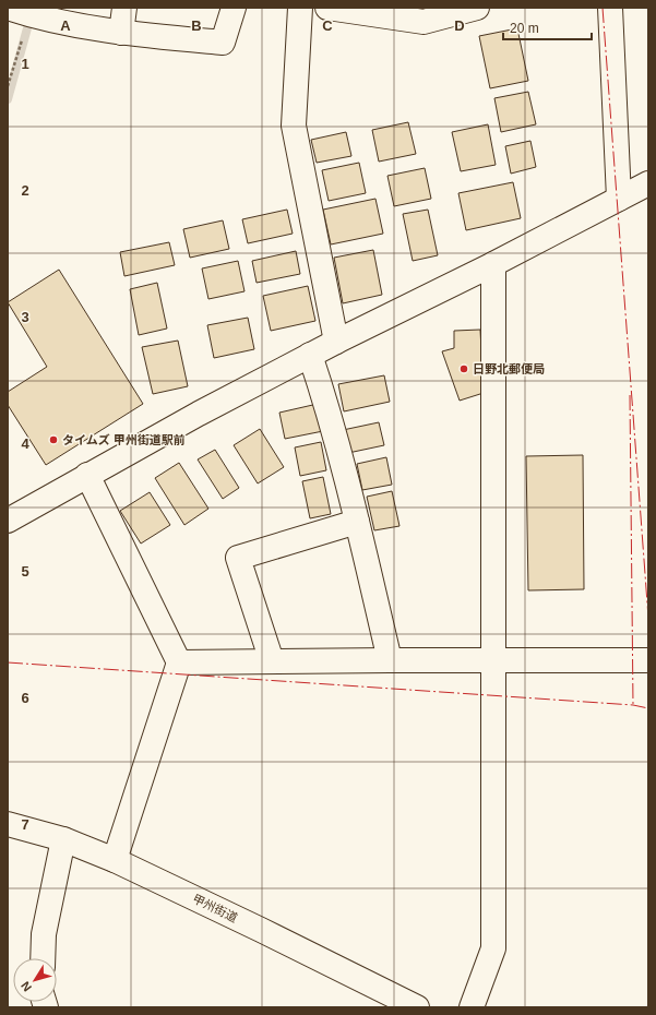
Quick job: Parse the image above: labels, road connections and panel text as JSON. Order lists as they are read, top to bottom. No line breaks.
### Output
{"streets":{"street":["甲州街道"]},"places":["日野北郵便局","タイムズ 甲州街道駅前"],"scale_bar":"20 m","north":"bottom left","grid":{"columns":["A","B","C","D"],"rows":["1","2","3","4","5","6","7"]}}
